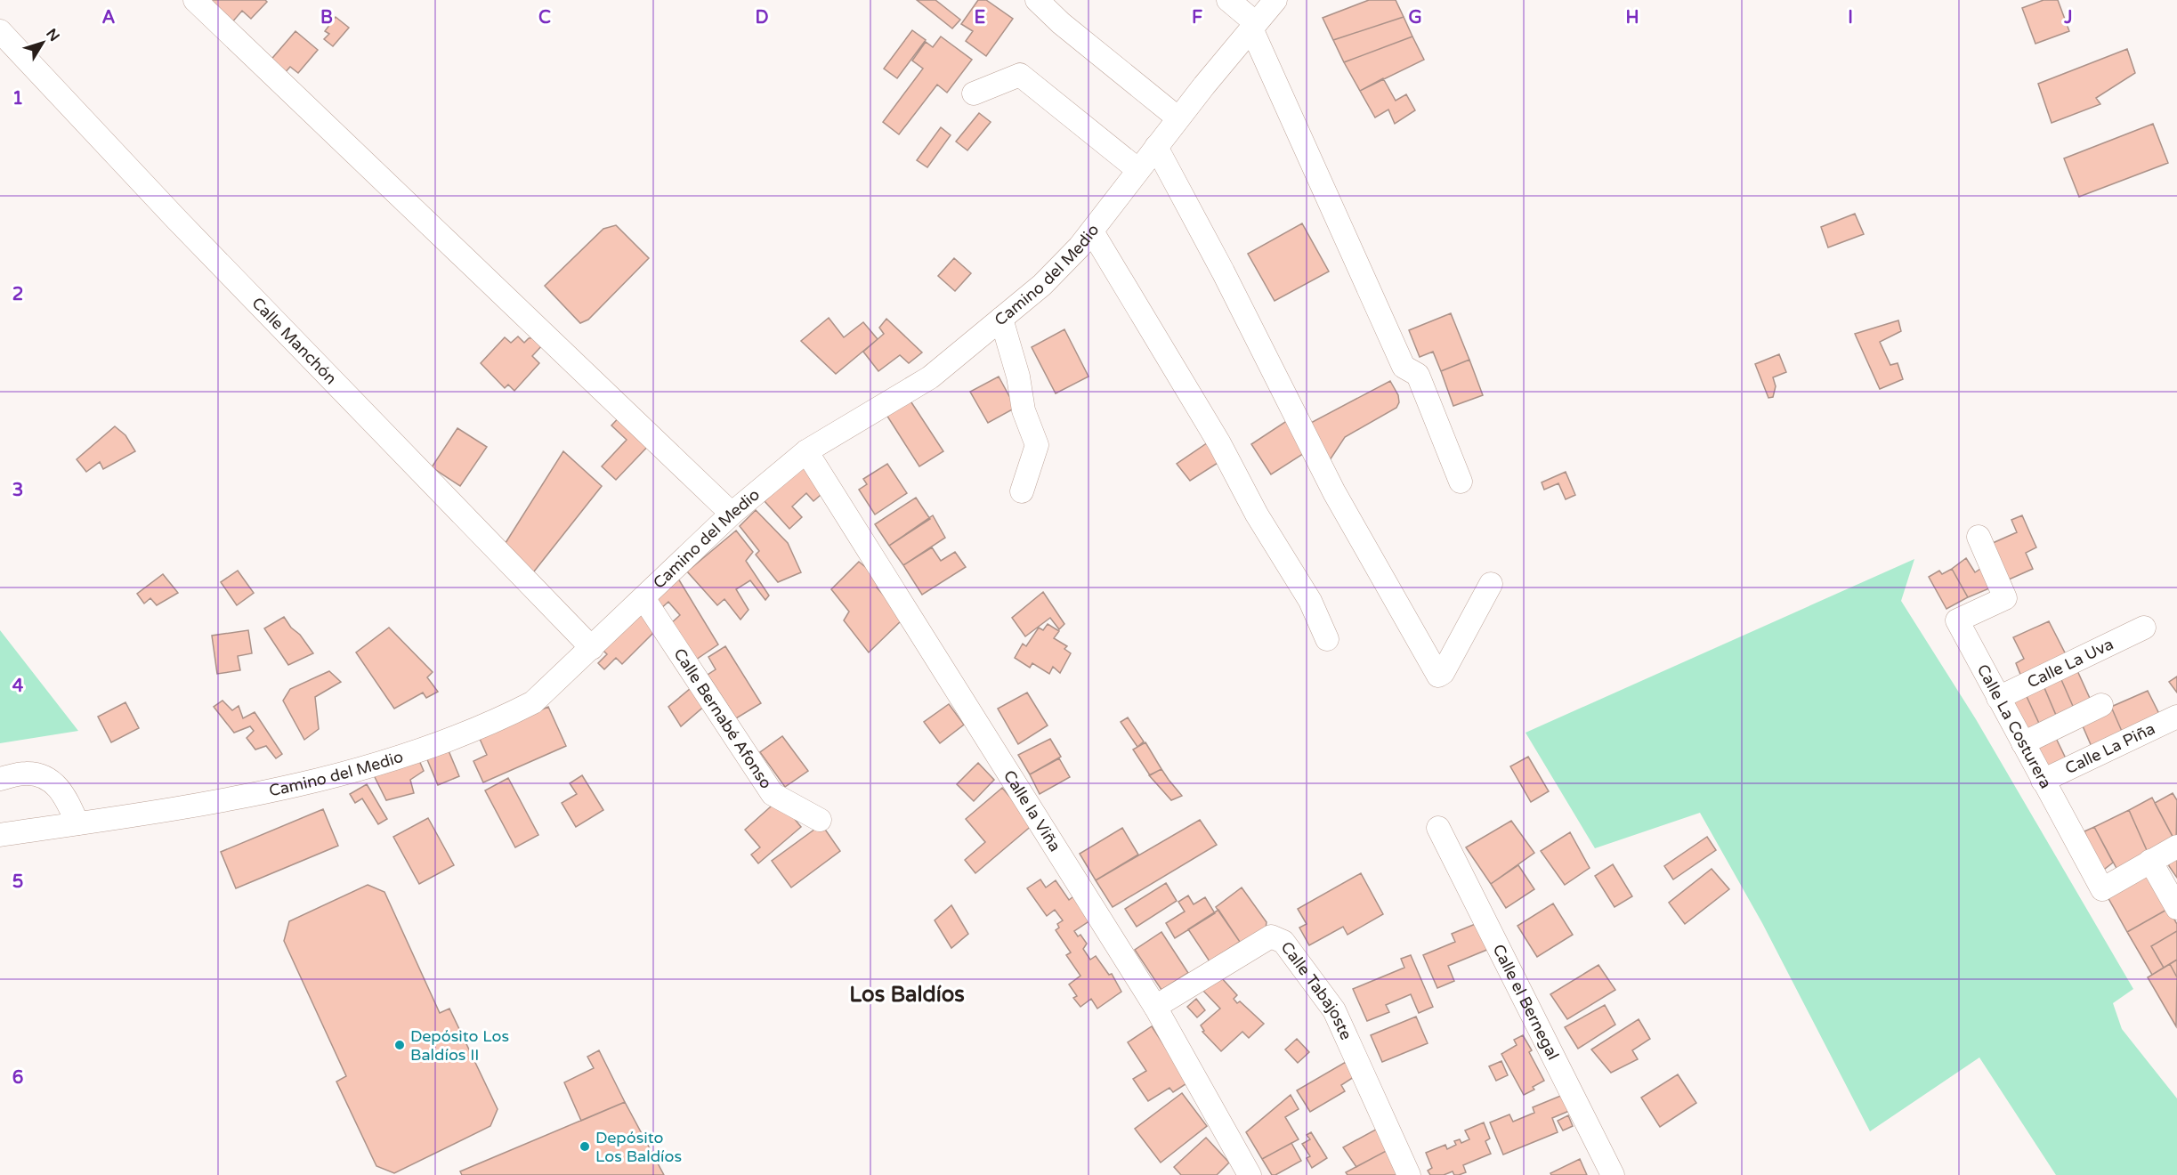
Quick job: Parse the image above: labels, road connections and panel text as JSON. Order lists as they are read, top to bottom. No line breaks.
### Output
{"streets":{"street":["Camino del Medio","Calle Manchón","Calle La Uva","Calle Bernabé Afonso","Calle La Costurera","Calle La Piña","Calle la Viña","Calle Tabajoste","Calle el Bernegal"]},"crossings":[["Camino del Medio","Calle Manchón"],["Camino del Medio","Calle Bernabé Afonso"],["Camino del Medio","Calle la Viña"],["Calle La Uva","Calle La Costurera"],["Calle La Costurera","Calle La Piña"],["Calle la Viña","Calle Tabajoste"]],"districts":["Los Baldíos"],"places":["Depósito Los Baldíos II","Depósito Los Baldíos"],"north":"top right","grid":{"columns":["A","B","C","D","E","F","G","H","I","J"],"rows":["1","2","3","4","5","6"]}}
